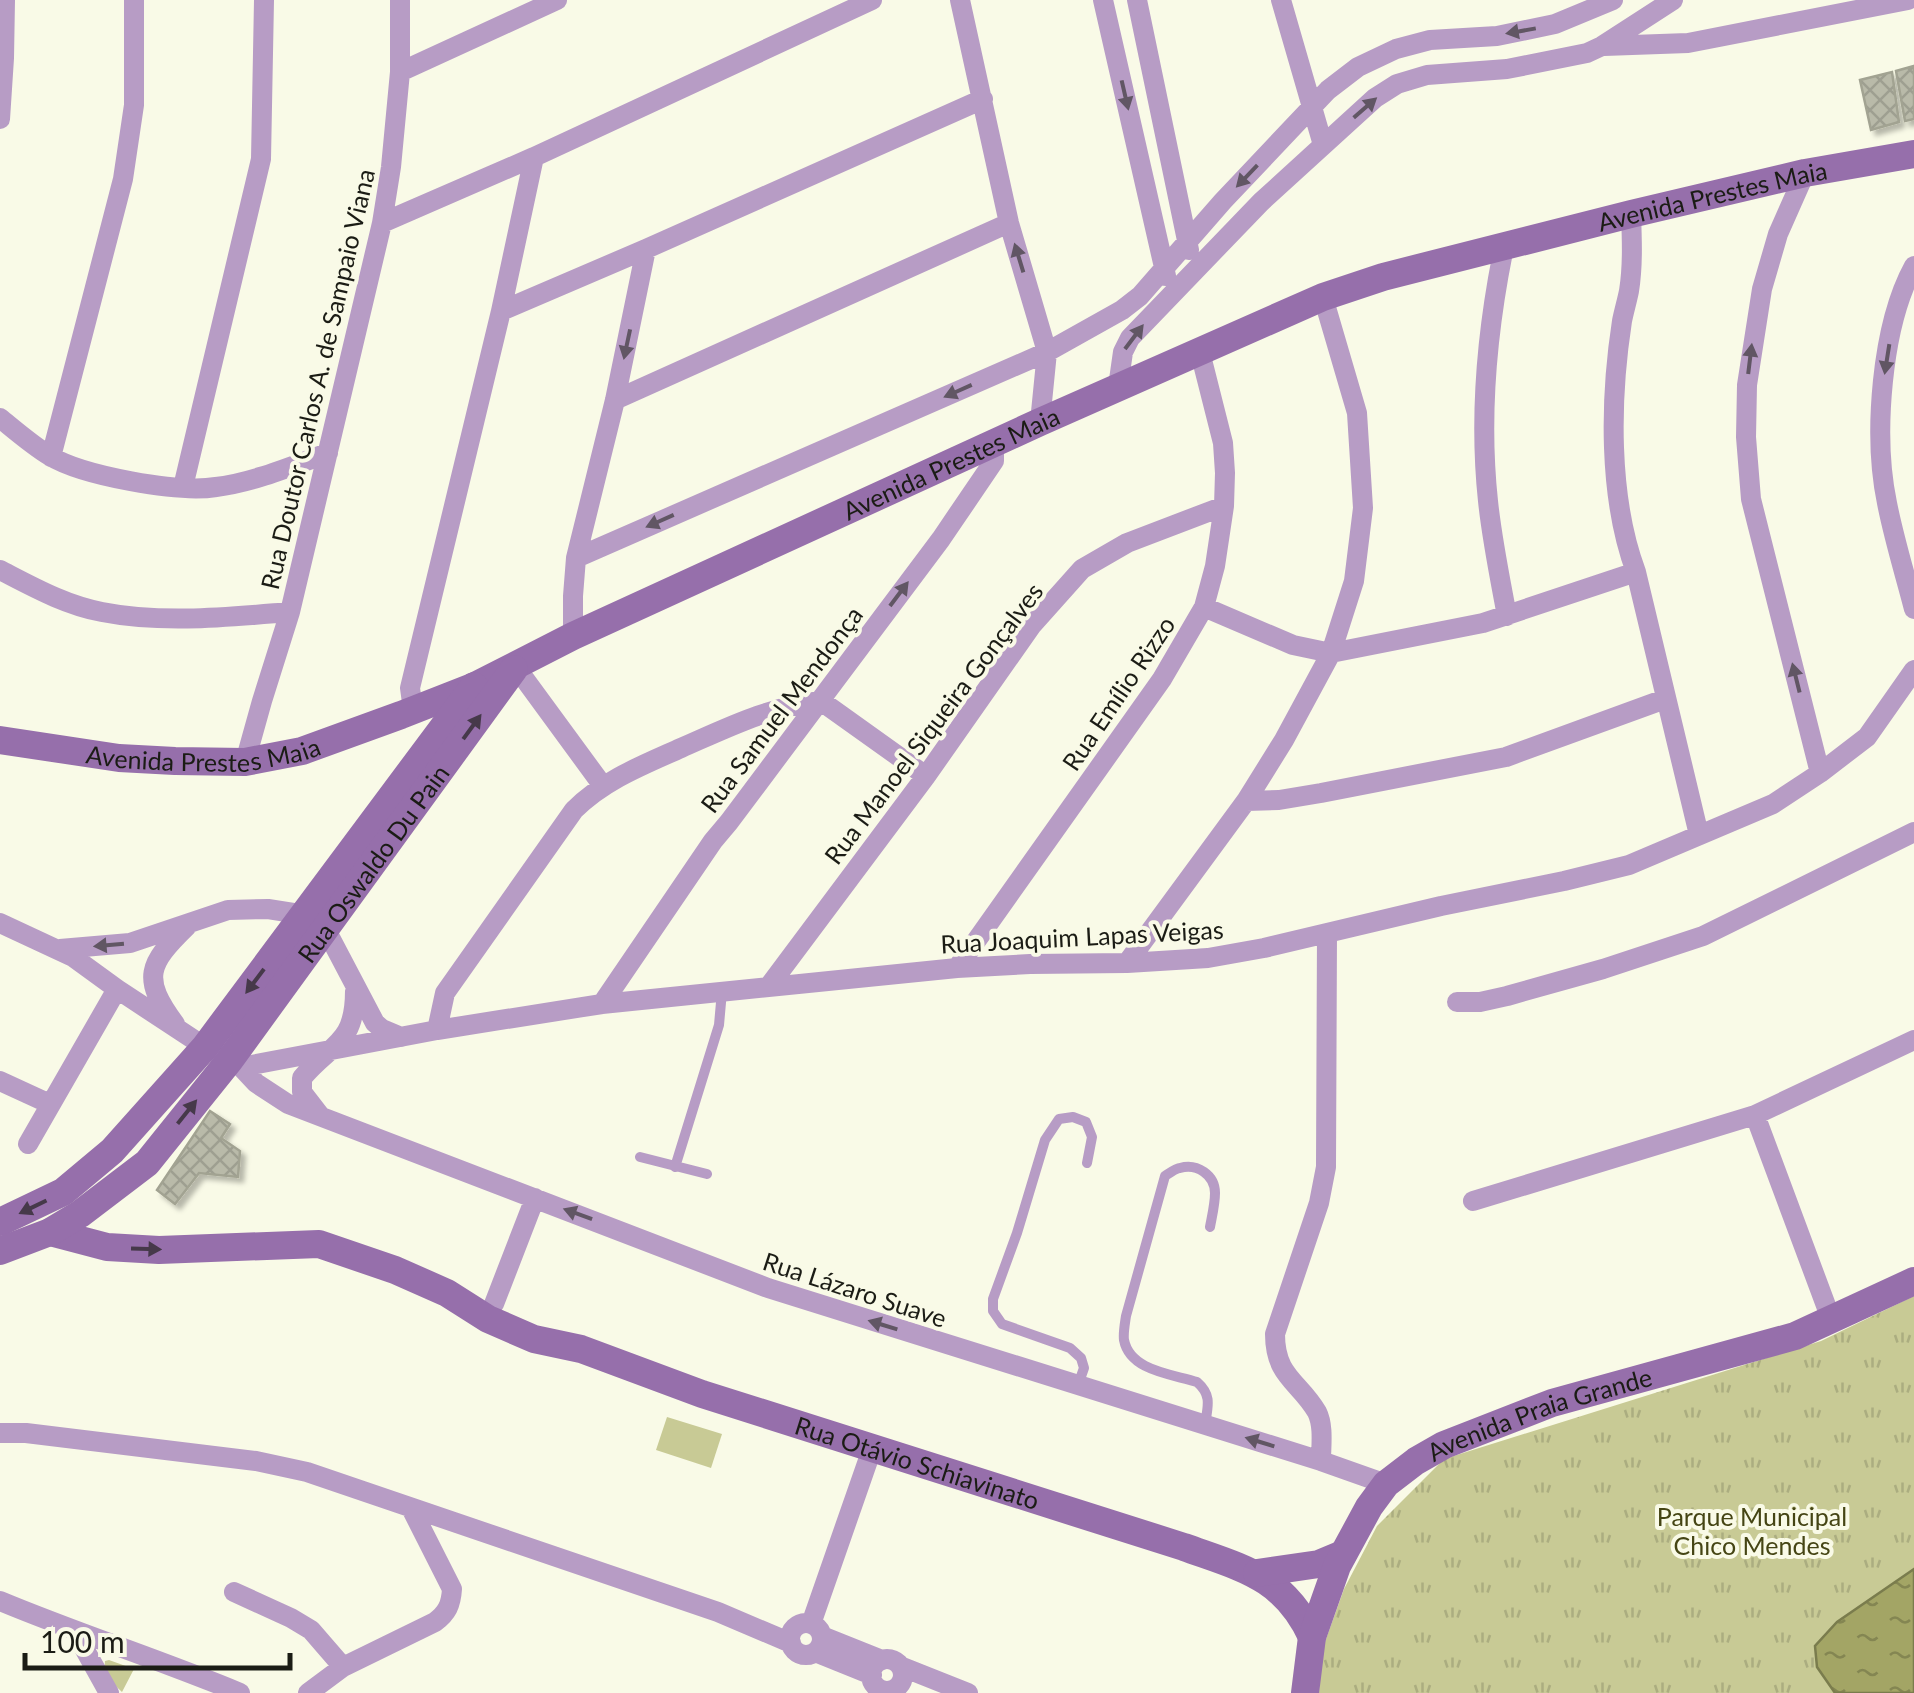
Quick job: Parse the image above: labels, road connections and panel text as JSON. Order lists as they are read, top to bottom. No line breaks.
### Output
{"streets":{"main road":["Avenida Prestes Maia","Rua Oswaldo Du Pain","Avenida Praia Grande","Rua Otávio Schiavinato"],"street":["Rua Doutor Carlos A. de Sampaio Viana","Rua Emílio Rizzo","Rua Samuel Mendonça","Rua Manoel Siqueira Gonçalves","Rua Joaquim Lapas Veigas","Rua Lázaro Suave"]},"crossings":[["Avenida Prestes Maia","Rua Doutor Carlos A. de Sampaio Viana"],["Avenida Prestes Maia","Rua Emílio Rizzo"],["Avenida Prestes Maia","Rua Samuel Mendonça"],["Avenida Prestes Maia","Rua Oswaldo Du Pain"],["Rua Emílio Rizzo","Rua Manoel Siqueira Gonçalves"],["Rua Emílio Rizzo","Rua Joaquim Lapas Veigas"],["Rua Samuel Mendonça","Rua Joaquim Lapas Veigas"],["Rua Manoel Siqueira Gonçalves","Rua Joaquim Lapas Veigas"],["Rua Oswaldo Du Pain","Rua Joaquim Lapas Veigas"],["Rua Oswaldo Du Pain","Rua Lázaro Suave"],["Rua Joaquim Lapas Veigas","Rua Lázaro Suave"],["Rua Lázaro Suave","Avenida Praia Grande"],["Avenida Praia Grande","Rua Otávio Schiavinato"]],"one_way":["Rua Samuel Mendonça","Rua Lázaro Suave"],"parks":["Parque Municipal Chico Mendes"],"scale_bar":"100 m"}
